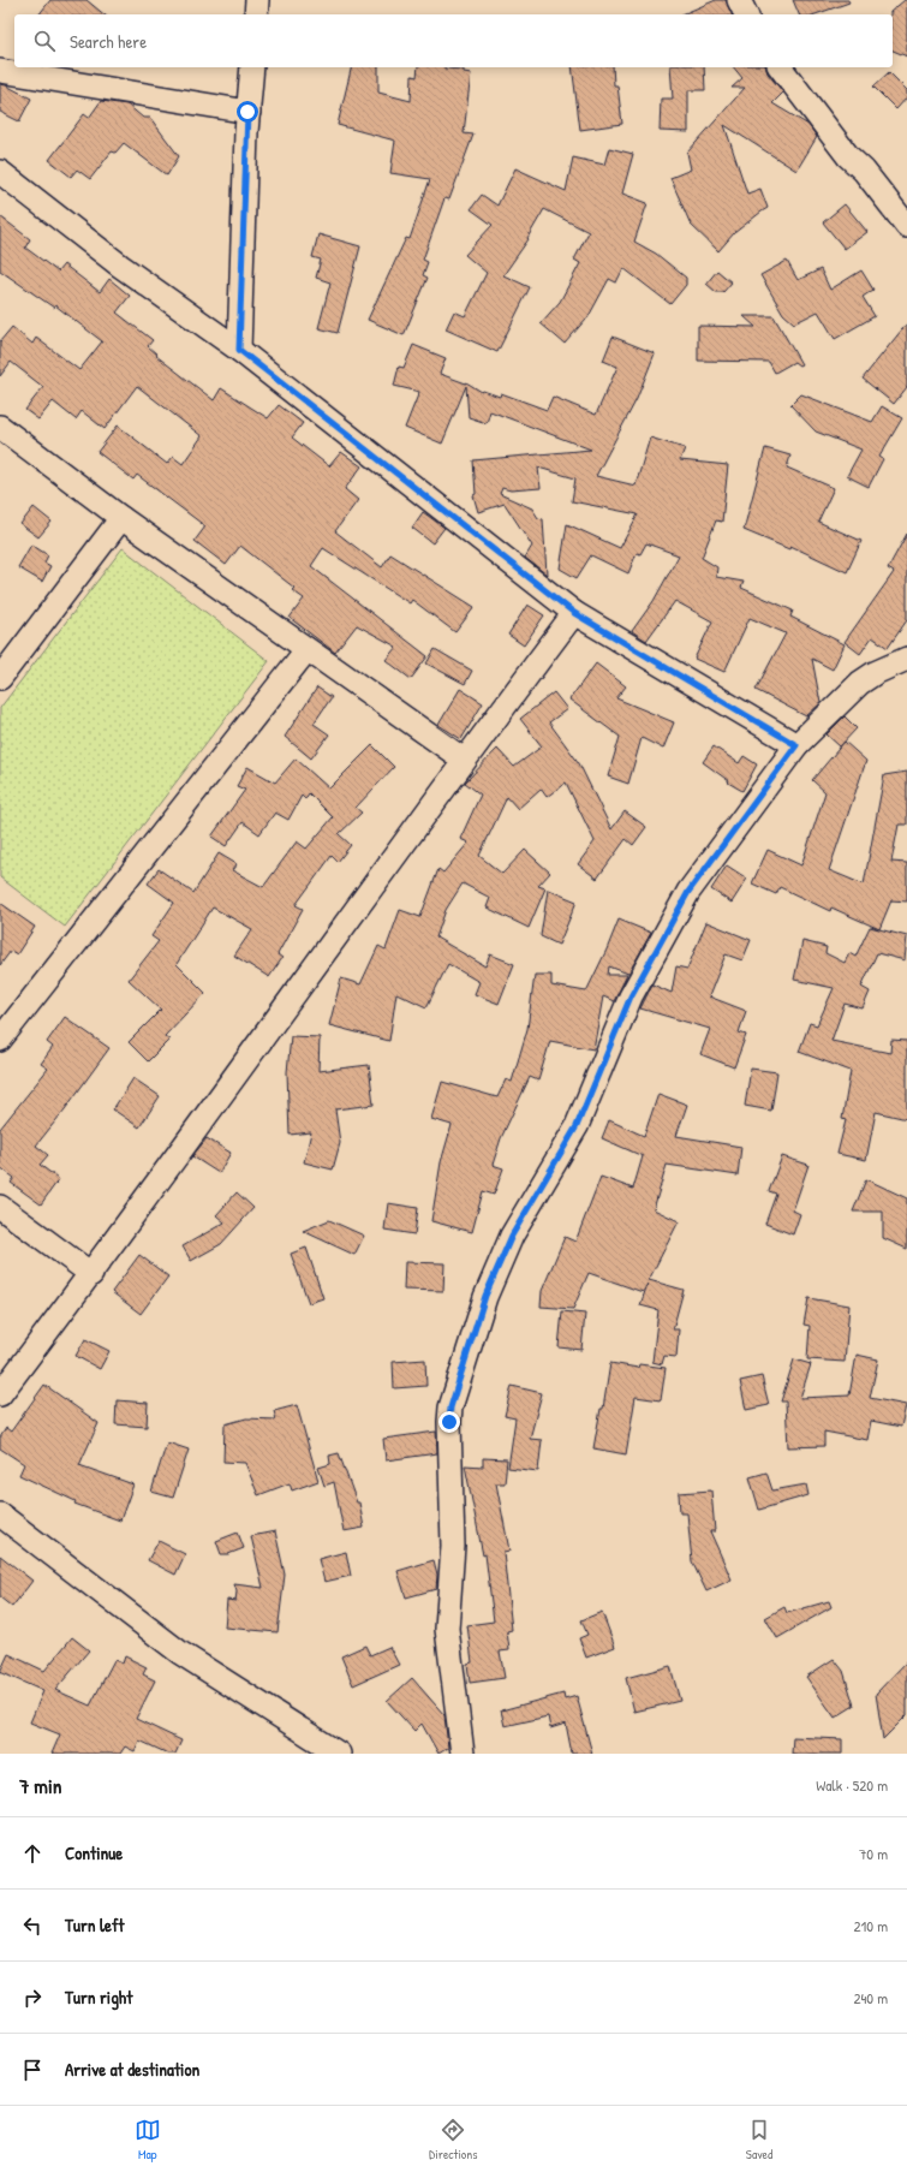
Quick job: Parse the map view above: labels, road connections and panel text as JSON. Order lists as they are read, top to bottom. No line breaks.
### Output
{"page":{"search":"Search here","heading":["7 min","Walk · 520 m"],"list":[["Continue","70 m"],["Turn left","210 m"],["Turn right","240 m"],"Arrive at destination"],"nav":["Map","Directions","Saved"]}}
